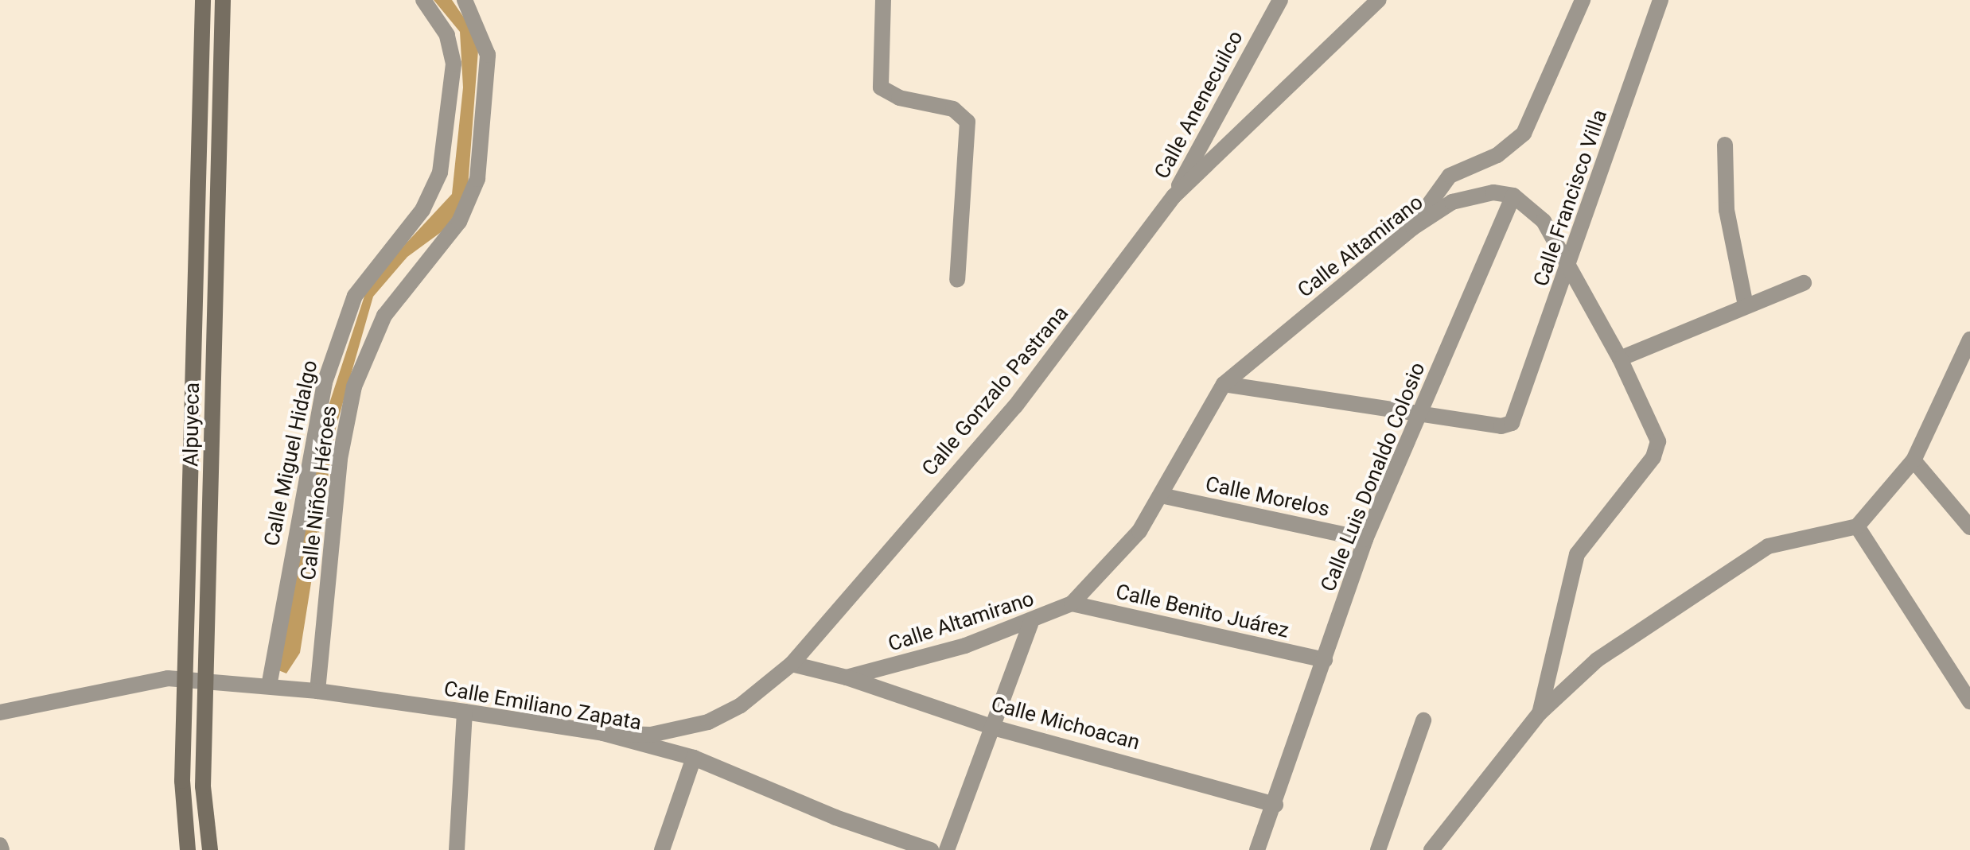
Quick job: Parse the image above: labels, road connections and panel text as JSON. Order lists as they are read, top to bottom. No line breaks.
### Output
{"streets":{"main road":["Alpuyeca"],"street":["Calle Anenecuilco","Calle Francisco Villa","Calle Altamirano","Calle Gonzalo Pastrana","Calle Miguel Hidalgo","Calle Luis Donaldo Colosio","Calle Niños Héroes","Calle Morelos","Calle Benito Juárez","Calle Emiliano Zapata","Calle Michoacan"]},"crossings":[["Calle Anenecuilco","Calle Gonzalo Pastrana"],["Calle Francisco Villa","Calle Luis Donaldo Colosio"],["Calle Altamirano","Calle Luis Donaldo Colosio"],["Calle Altamirano","Calle Morelos"],["Calle Altamirano","Calle Benito Juárez"],["Calle Altamirano","Calle Michoacan"],["Calle Gonzalo Pastrana","Calle Emiliano Zapata"],["Alpuyeca","Calle Emiliano Zapata"],["Calle Miguel Hidalgo","Calle Emiliano Zapata"],["Calle Luis Donaldo Colosio","Calle Morelos"],["Calle Luis Donaldo Colosio","Calle Benito Juárez"],["Calle Luis Donaldo Colosio","Calle Michoacan"],["Calle Niños Héroes","Calle Emiliano Zapata"]]}
